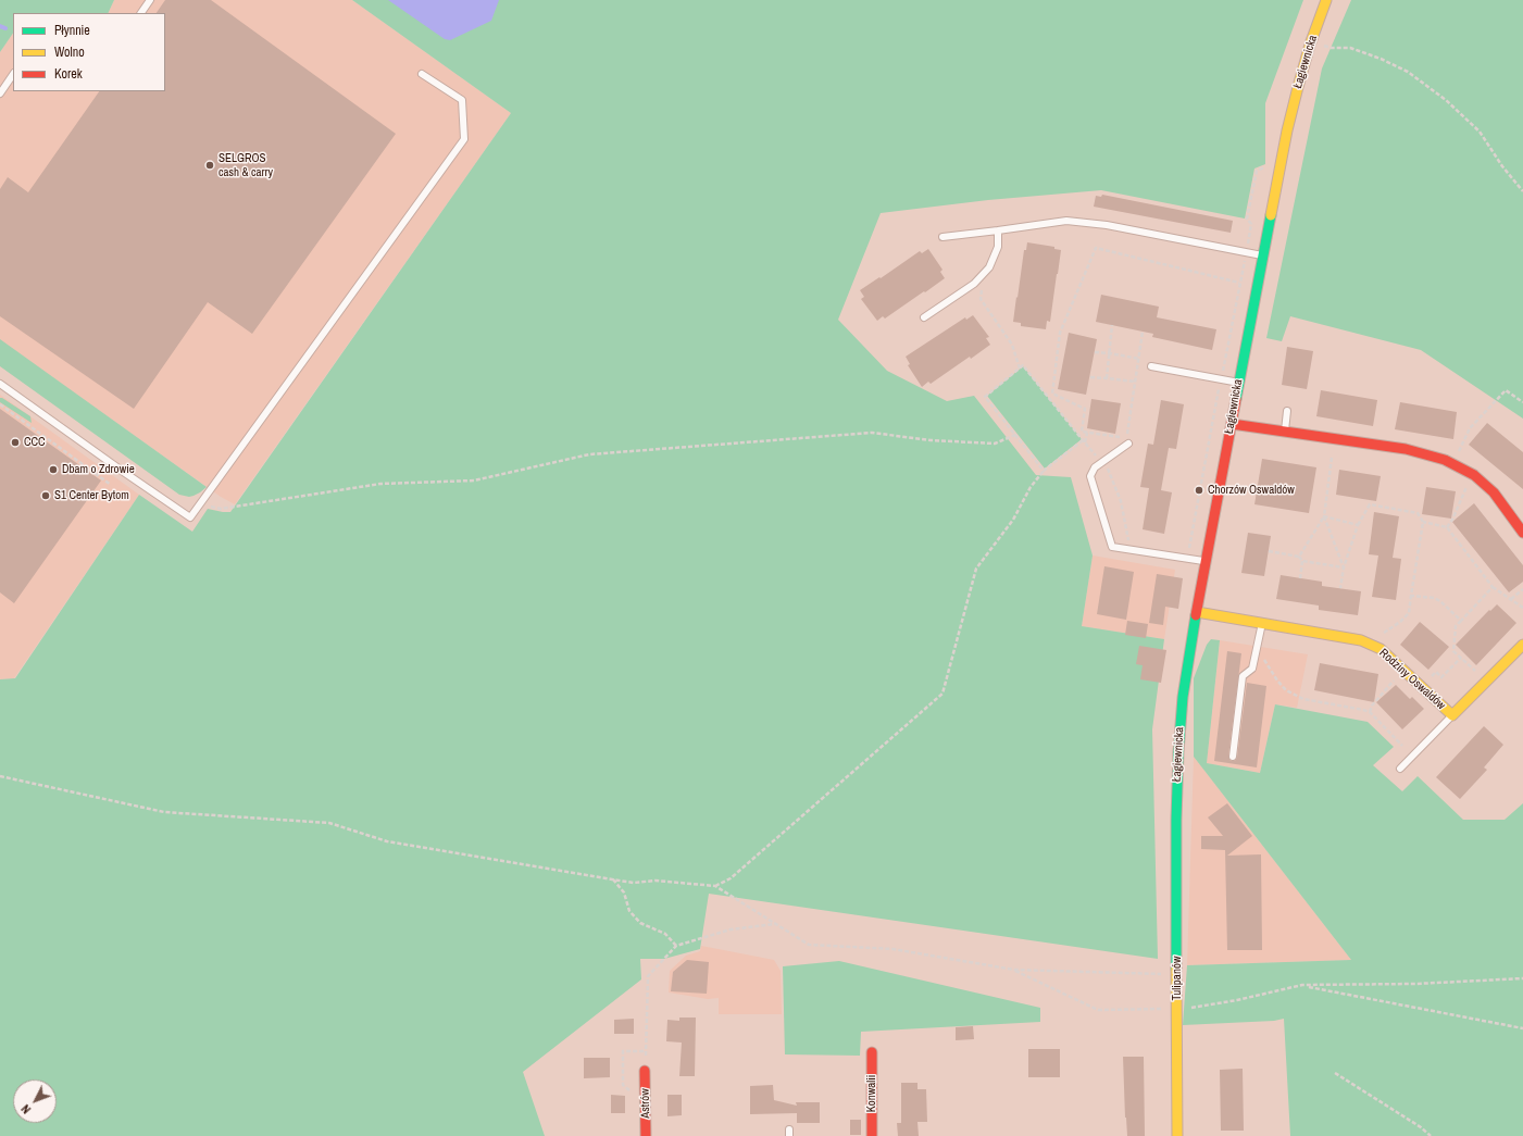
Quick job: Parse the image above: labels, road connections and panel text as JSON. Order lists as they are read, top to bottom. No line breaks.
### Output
{"streets":{"street":["Łagiewnicka","Rodziny Oswaldów","Tulipanów","Konwalii","Astrów"]},"crossings":[["Łagiewnicka","Rodziny Oswaldów"],["Łagiewnicka","Tulipanów"]],"places":["SELGROS cash & carry","CCC","Dbam o Zdrowie","Chorzów Oswaldów","S1 Center Bytom"],"legend":["Płynnie","Wolno","Korek"],"north":"bottom left"}
